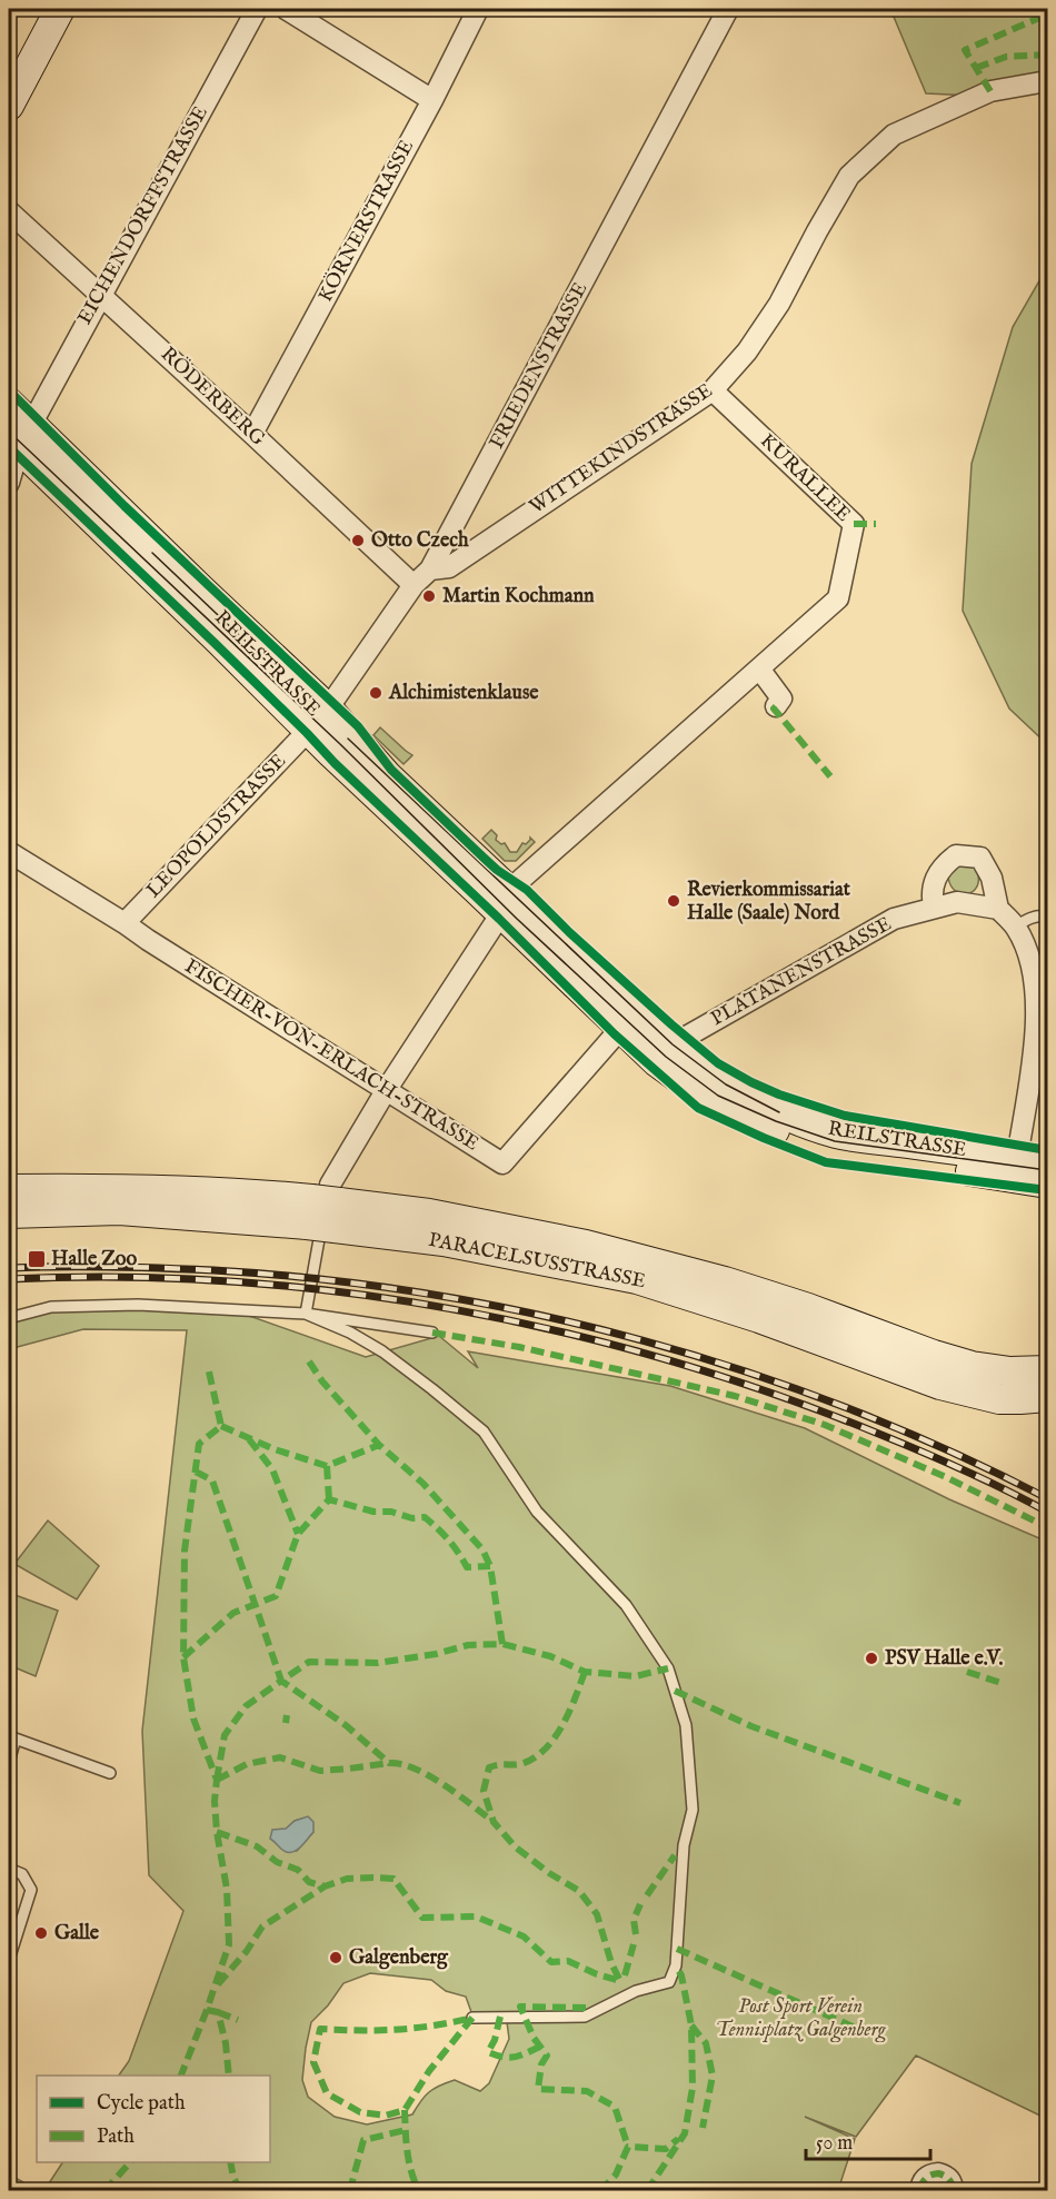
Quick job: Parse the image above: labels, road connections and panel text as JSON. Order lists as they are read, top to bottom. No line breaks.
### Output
{"streets":{"street":["EICHENDORFFSTRASSE","KÖRNERSTRASSE","FRIEDENSTRASSE","RÖDERBERG","WITTEKINDSTRASSE","KURALLEE","REILSTRASSE","LEOPOLDSTRASSE","PLATANENSTRASSE","FISCHER-VON-ERLACH-STRASSE","PARACELSUSSTRASSE"]},"crossings":[["EICHENDORFFSTRASSE","RÖDERBERG"],["EICHENDORFFSTRASSE","REILSTRASSE"],["KÖRNERSTRASSE","RÖDERBERG"],["FRIEDENSTRASSE","RÖDERBERG"],["FRIEDENSTRASSE","WITTEKINDSTRASSE"],["FRIEDENSTRASSE","REILSTRASSE"],["WITTEKINDSTRASSE","KURALLEE"],["KURALLEE","REILSTRASSE"],["KURALLEE","FISCHER-VON-ERLACH-STRASSE"],["KURALLEE","PARACELSUSSTRASSE"],["REILSTRASSE","LEOPOLDSTRASSE"],["REILSTRASSE","PLATANENSTRASSE"],["REILSTRASSE","FISCHER-VON-ERLACH-STRASSE"],["LEOPOLDSTRASSE","FISCHER-VON-ERLACH-STRASSE"]],"parks":["Post Sport Verein Tennisplatz Galgenberg"],"places":{"other":["Otto Czech","Martin Kochmann","Alchimistenklause","Revierkommissariat Halle (Saale) Nord","PSV Halle e.V.","Galle","Galgenberg"],"transit":["Halle Zoo"]},"legend":["Cycle path","Path"],"scale_bar":"50 m"}
